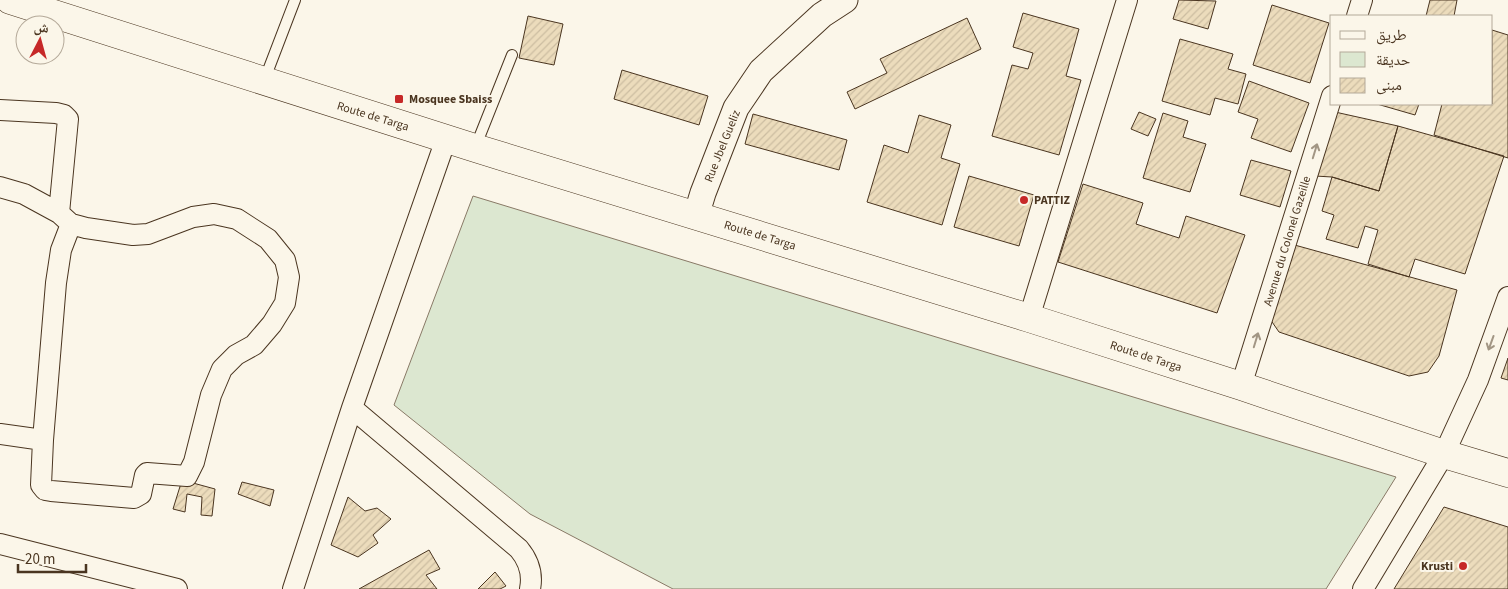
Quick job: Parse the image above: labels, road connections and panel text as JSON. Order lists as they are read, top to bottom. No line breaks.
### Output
{"streets":{"main road":["Route de Targa"],"street":["Rue Jbel Gueliz","Avenue du Colonel Gazeille"]},"crossings":[["Route de Targa","Rue Jbel Gueliz"],["Route de Targa","Avenue du Colonel Gazeille"]],"one_way":["Avenue du Colonel Gazeille"],"places":{"transit":["Mosquee Sbaiss"],"other":["PATTIZ","Krusti"]},"legend":["طريق","حديقة","مبنى"],"scale_bar":"20 m","north":"top"}
